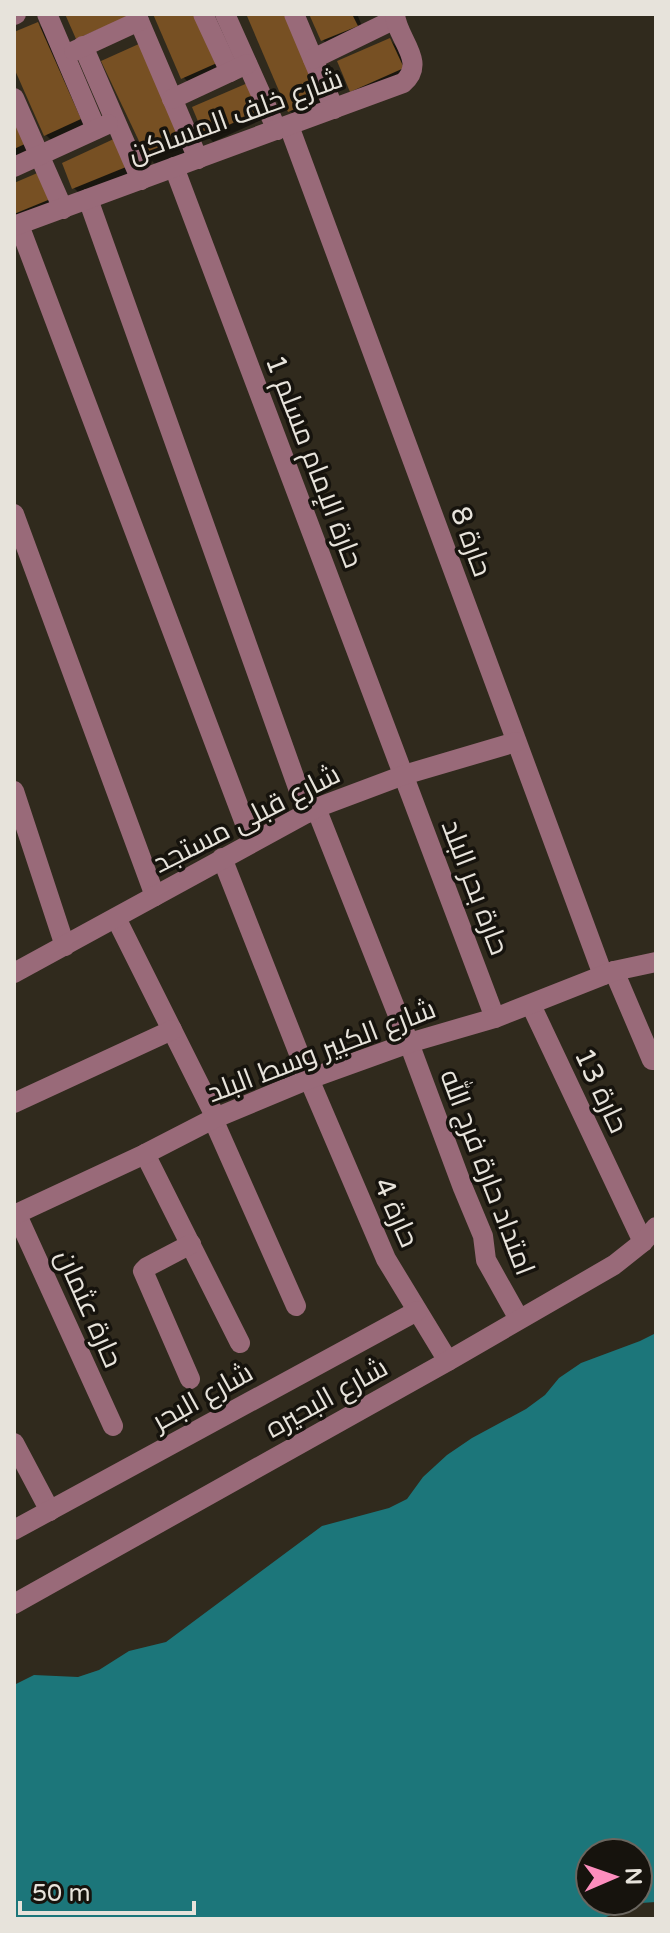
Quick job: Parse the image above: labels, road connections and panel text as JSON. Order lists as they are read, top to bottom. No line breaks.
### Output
{"streets":{"street":["شارع خلف المساكن","حارة الإمام مسلم 1","حارة 8","شارع قبلى مستجد","حارة بحر البلد","شارع الكبير وسط البلد","حارة 13","امتداد حارة فرج الله","حارة 4","حارة عثمان","شارع البحر","شارع البحيره"]},"crossings":[["شارع خلف المساكن","حارة الإمام مسلم 1"],["شارع خلف المساكن","حارة 8"],["شارع خلف المساكن","امتداد حارة فرج الله"],["حارة الإمام مسلم 1","شارع قبلى مستجد"],["حارة الإمام مسلم 1","حارة بحر البلد"],["حارة 8","شارع قبلى مستجد"],["حارة 8","شارع الكبير وسط البلد"],["شارع قبلى مستجد","حارة بحر البلد"],["شارع قبلى مستجد","امتداد حارة فرج الله"],["حارة بحر البلد","شارع الكبير وسط البلد"],["شارع الكبير وسط البلد","حارة 13"],["شارع الكبير وسط البلد","امتداد حارة فرج الله"],["شارع الكبير وسط البلد","حارة 4"],["شارع الكبير وسط البلد","حارة عثمان"],["حارة 13","شارع البحيره"],["امتداد حارة فرج الله","شارع البحيره"],["حارة 4","شارع البحر"],["حارة 4","شارع البحيره"]],"scale_bar":"50 m","north":"right"}
